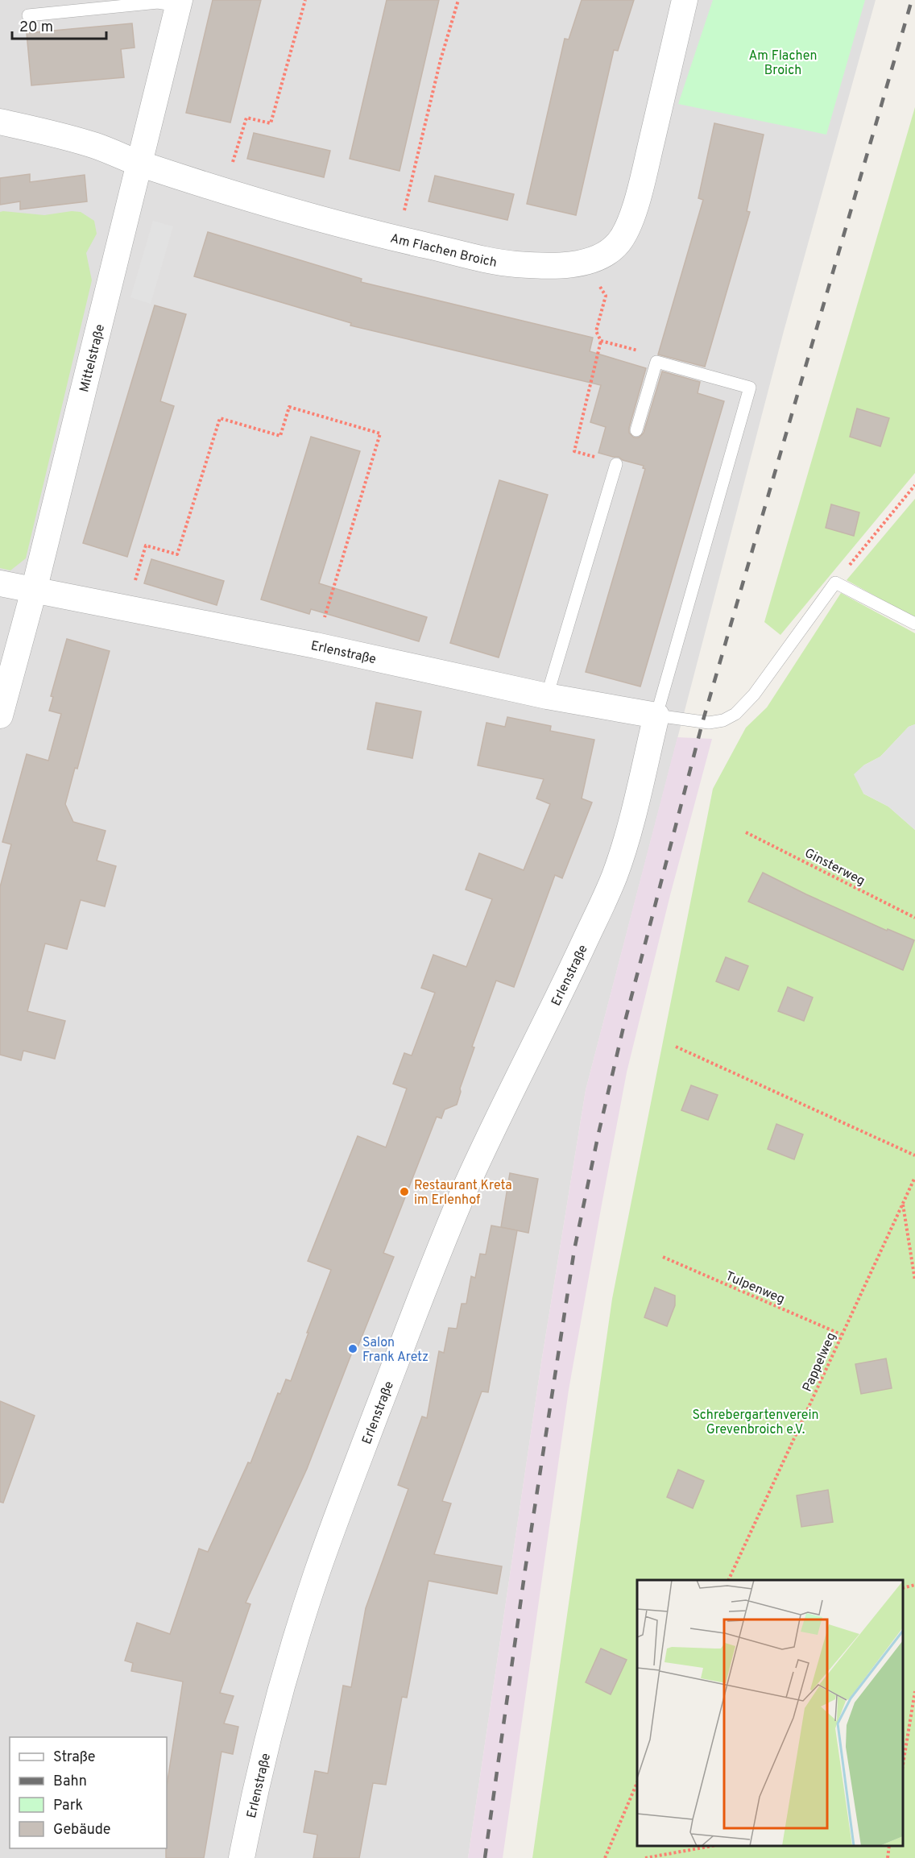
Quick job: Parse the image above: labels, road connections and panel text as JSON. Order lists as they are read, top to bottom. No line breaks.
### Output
{"streets":{"street":["Am Flachen Broich","Mittelstraße","Erlenstraße"],"path":["Ginsterweg","Tulpenweg","Pappelweg"]},"crossings":[["Am Flachen Broich","Mittelstraße"],["Mittelstraße","Erlenstraße"],["Tulpenweg","Pappelweg"]],"parks":["Am Flachen Broich","Schrebergartenverein Grevenbroich e.V."],"places":["Restaurant Kreta im Erlenhof","Salon Frank Aretz"],"legend":["Straße","Bahn","Park","Gebäude"],"scale_bar":"20 m"}
